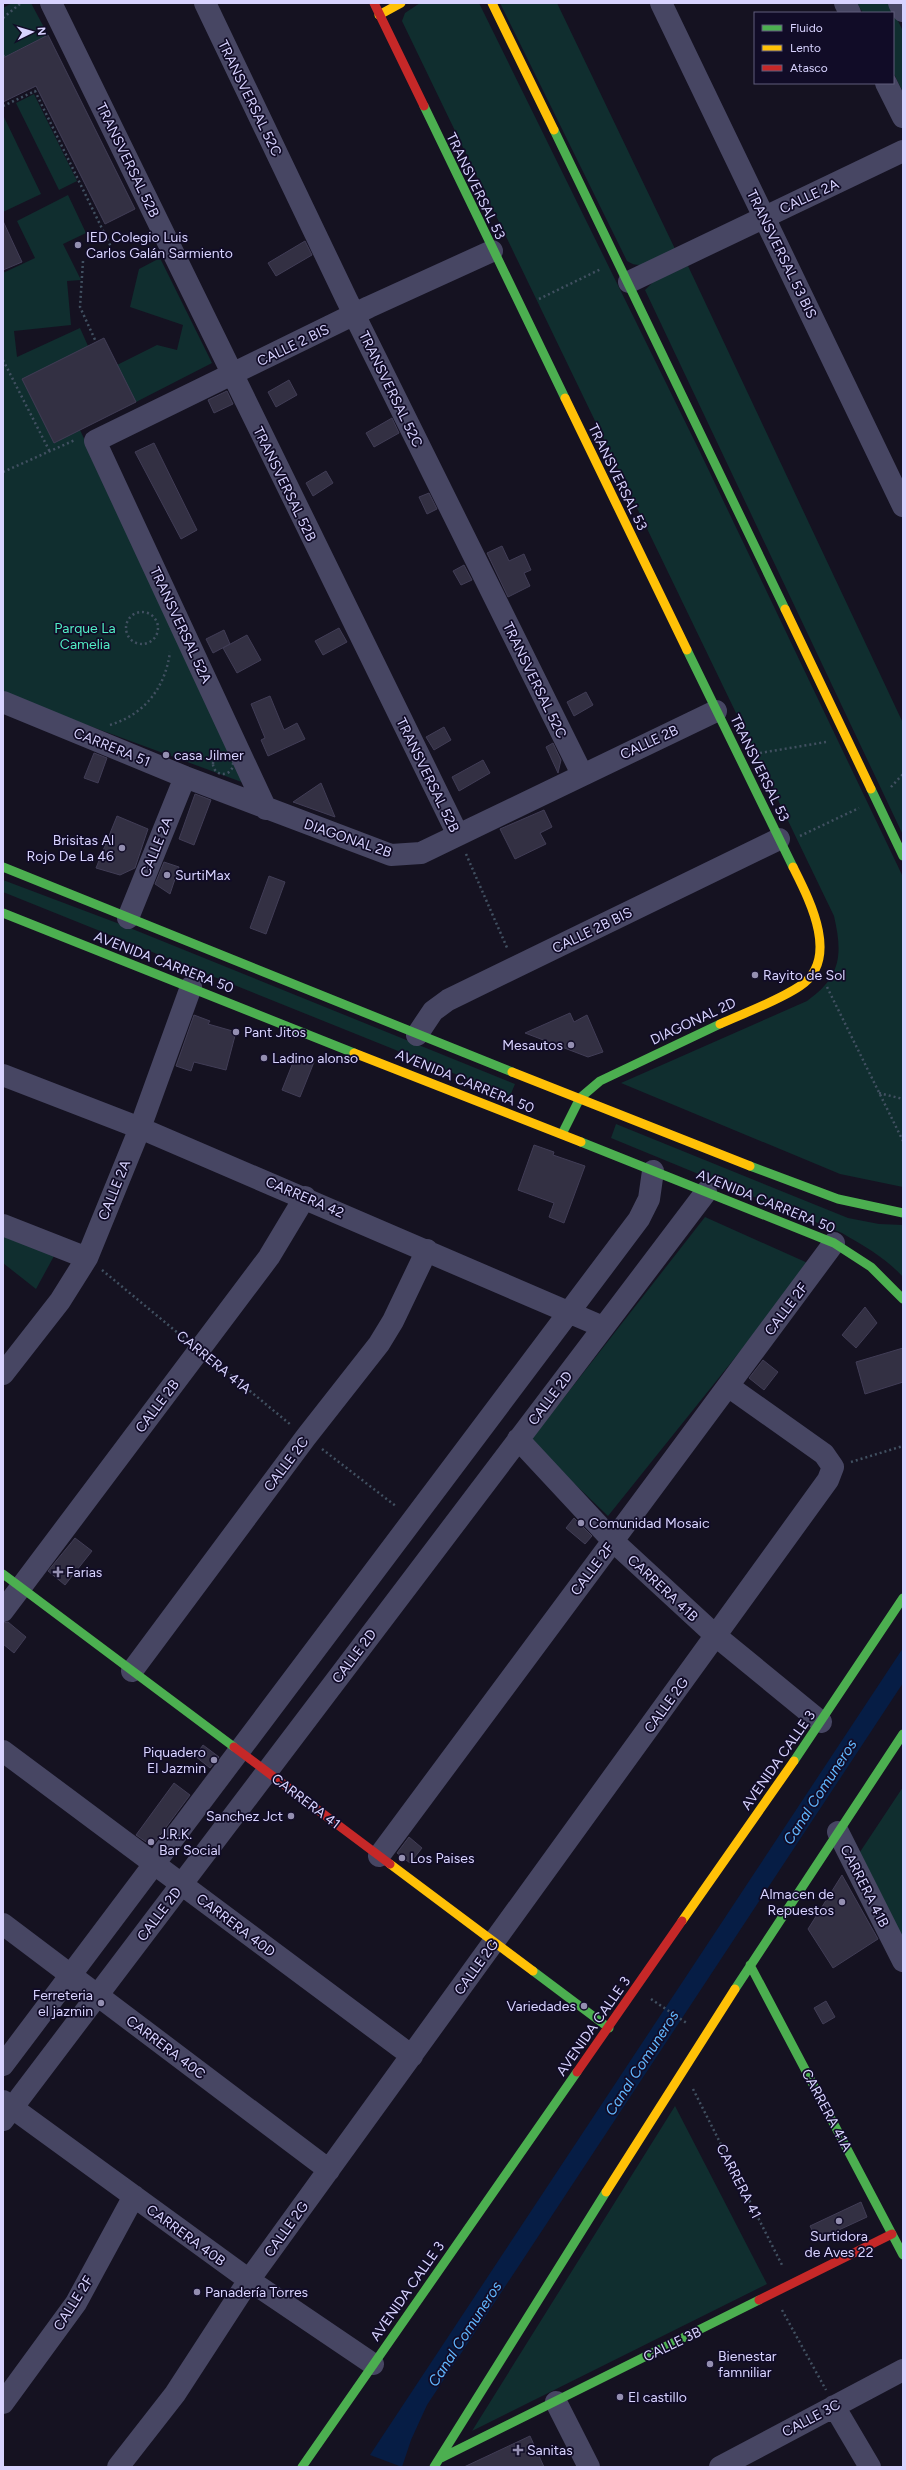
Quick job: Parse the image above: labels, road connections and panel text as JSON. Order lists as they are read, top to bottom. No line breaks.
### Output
{"streets":{"street":["TRANSVERSAL 52C","TRANSVERSAL 52B","TRANSVERSAL 53","CALLE 2A","TRANSVERSAL 53 BIS","CALLE 2 BIS","TRANSVERSAL 52A","CALLE 2B","CARRERA 51","DIAGONAL 2B","CALLE 2B BIS","AVENIDA CARRERA 50","DIAGONAL 2D","CARRERA 42","CALLE 2F","CARRERA 41A","CALLE 2D","CALLE 2C","CARRERA 41B","CALLE 2G","AVENIDA CALLE 3","CARRERA 41","CARRERA 40D","CARRERA 40C","CARRERA 40B","CALLE 3B","CALLE 3C"]},"crossings":[["TRANSVERSAL 52C","CALLE 2 BIS"],["TRANSVERSAL 52C","CALLE 2B"],["TRANSVERSAL 52C","DIAGONAL 2B"],["TRANSVERSAL 52B","CALLE 2 BIS"],["TRANSVERSAL 52B","DIAGONAL 2B"],["TRANSVERSAL 52B","CALLE 2B BIS"],["TRANSVERSAL 53","CALLE 2 BIS"],["TRANSVERSAL 53","CALLE 2B"],["TRANSVERSAL 53","CALLE 2B BIS"],["TRANSVERSAL 53","DIAGONAL 2D"],["CALLE 2A","TRANSVERSAL 53 BIS"],["CALLE 2A","CARRERA 51"],["CALLE 2A","AVENIDA CARRERA 50"],["CALLE 2A","CARRERA 42"],["CALLE 2A","CARRERA 41A"],["CALLE 2 BIS","TRANSVERSAL 52A"],["TRANSVERSAL 52A","CARRERA 51"],["TRANSVERSAL 52A","DIAGONAL 2B"],["CALLE 2B","DIAGONAL 2B"],["CALLE 2B","CARRERA 42"],["CALLE 2B","CARRERA 41A"],["CALLE 2B","CARRERA 41"],["CARRERA 51","DIAGONAL 2B"],["CALLE 2B BIS","AVENIDA CARRERA 50"],["AVENIDA CARRERA 50","DIAGONAL 2D"],["AVENIDA CARRERA 50","CALLE 2F"],["AVENIDA CARRERA 50","CALLE 2D"],["CARRERA 42","CALLE 2D"],["CARRERA 42","CALLE 2C"],["CALLE 2F","CARRERA 41B"],["CALLE 2F","CARRERA 41"],["CALLE 2F","CARRERA 40B"],["CARRERA 41A","CALLE 2C"],["CARRERA 41A","CALLE 3B"],["CALLE 2D","CARRERA 41B"],["CALLE 2D","CARRERA 41"],["CALLE 2D","CARRERA 40D"],["CALLE 2D","CARRERA 40C"],["CALLE 2D","CARRERA 40B"],["CALLE 2C","CARRERA 41"],["CARRERA 41B","CALLE 2G"],["CARRERA 41B","AVENIDA CALLE 3"],["CALLE 2G","CARRERA 41"],["CALLE 2G","CARRERA 40D"],["CALLE 2G","CARRERA 40C"],["CALLE 2G","CARRERA 40B"],["AVENIDA CALLE 3","CARRERA 41"],["AVENIDA CALLE 3","CARRERA 40B"],["CARRERA 41","CALLE 3B"]],"water":["Canal Comuneros"],"parks":["Parque La Camelia"],"places":{"other":["IED Colegio Luis Carlos Galán Sarmiento","casa Jilmer","Brisitas Al Rojo De La 46","SurtiMax","Rayito de Sol","Pant Jitos","Mesautos","Ladino alonso","Comunidad Mosaic","Piquadero El Jazmin","Sanchez Jct","J.R.K. Bar Social","Los Paises","Almacen de Repuestos","Ferreteria el jazmin","Variedades","Surtidora de Aves 22","Panadería Torres","Bienestar famniliar","El castillo"],"health":["Farias","Sanitas"]},"legend":["Fluido","Lento","Atasco"],"north":"right"}
